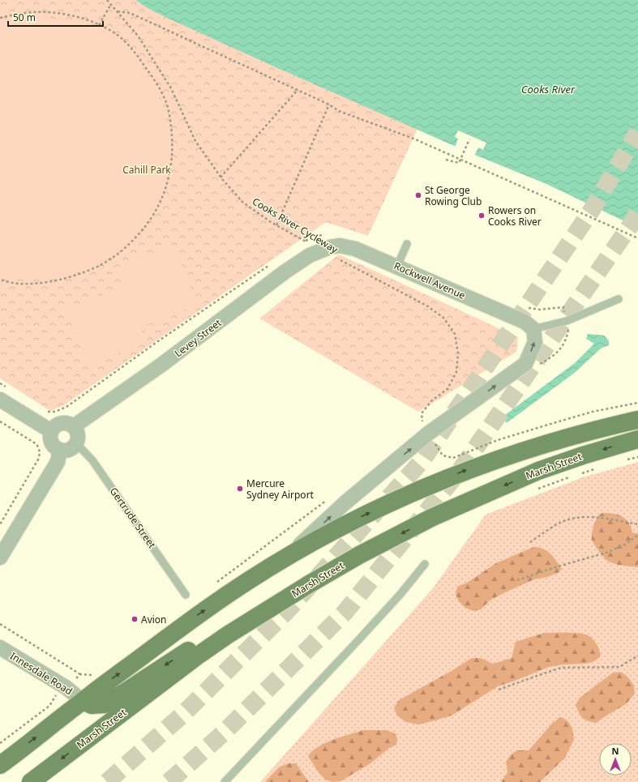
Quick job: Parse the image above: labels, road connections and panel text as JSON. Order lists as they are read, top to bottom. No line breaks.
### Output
{"streets":{"main road":["Marsh Street"],"street":["Rockwell Avenue","Levey Street","Innesdale Road"],"lane":["Gertrude Street"],"path":["Cooks River Cycleway"]},"crossings":[["Cooks River Cycleway","Rockwell Avenue"],["Cooks River Cycleway","Levey Street"],["Rockwell Avenue","Levey Street"],["Levey Street","Gertrude Street"]],"water":["Cooks River"],"parks":["Cahill Park"],"places":["St George Rowing Club","Rowers on Cooks River","Mercure Sydney Airport","Avion"],"scale_bar":"50 m","north":"top"}
